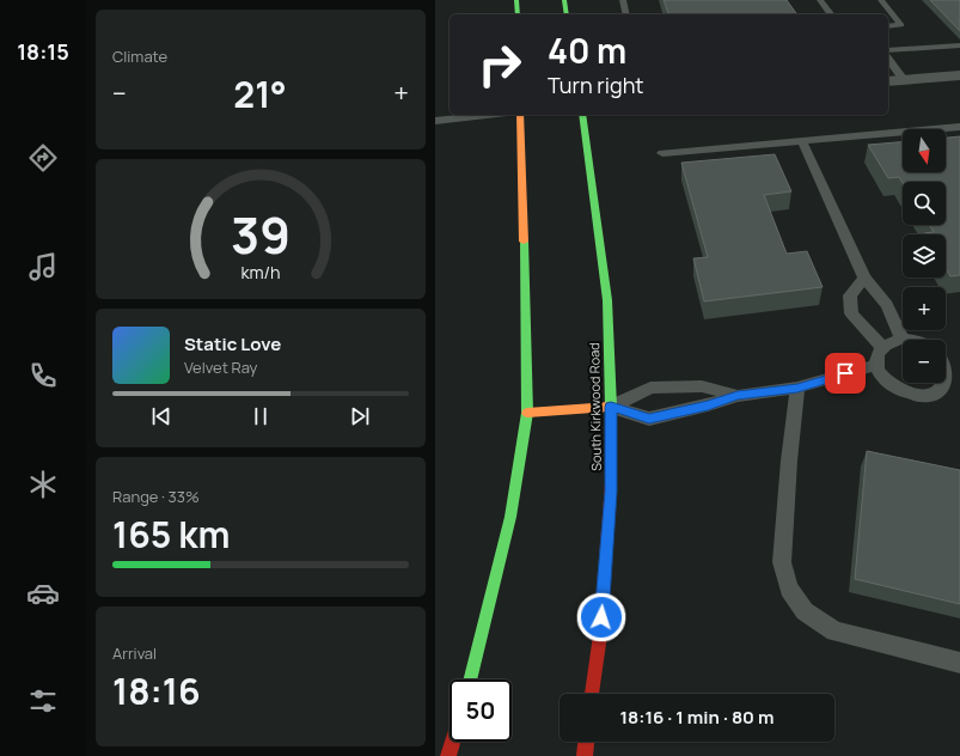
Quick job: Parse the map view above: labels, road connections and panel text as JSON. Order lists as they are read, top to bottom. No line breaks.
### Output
{"streets":{"main road":["South Kirkwood Road"]},"north":"bottom","page":{"tabs":"18:15","tile":["Climate",["Range · 33%","165 km"],["Arrival","18:16"]],"turn":["40 m","Turn right"],"heat":["−","21°","+"],"map_buttons":["+","−"],"song":["Static Love","Velvet Ray"],"limit":"50","trip":"18:16 · 1 min · 80 m","gauge":["39","km/h"]}}
